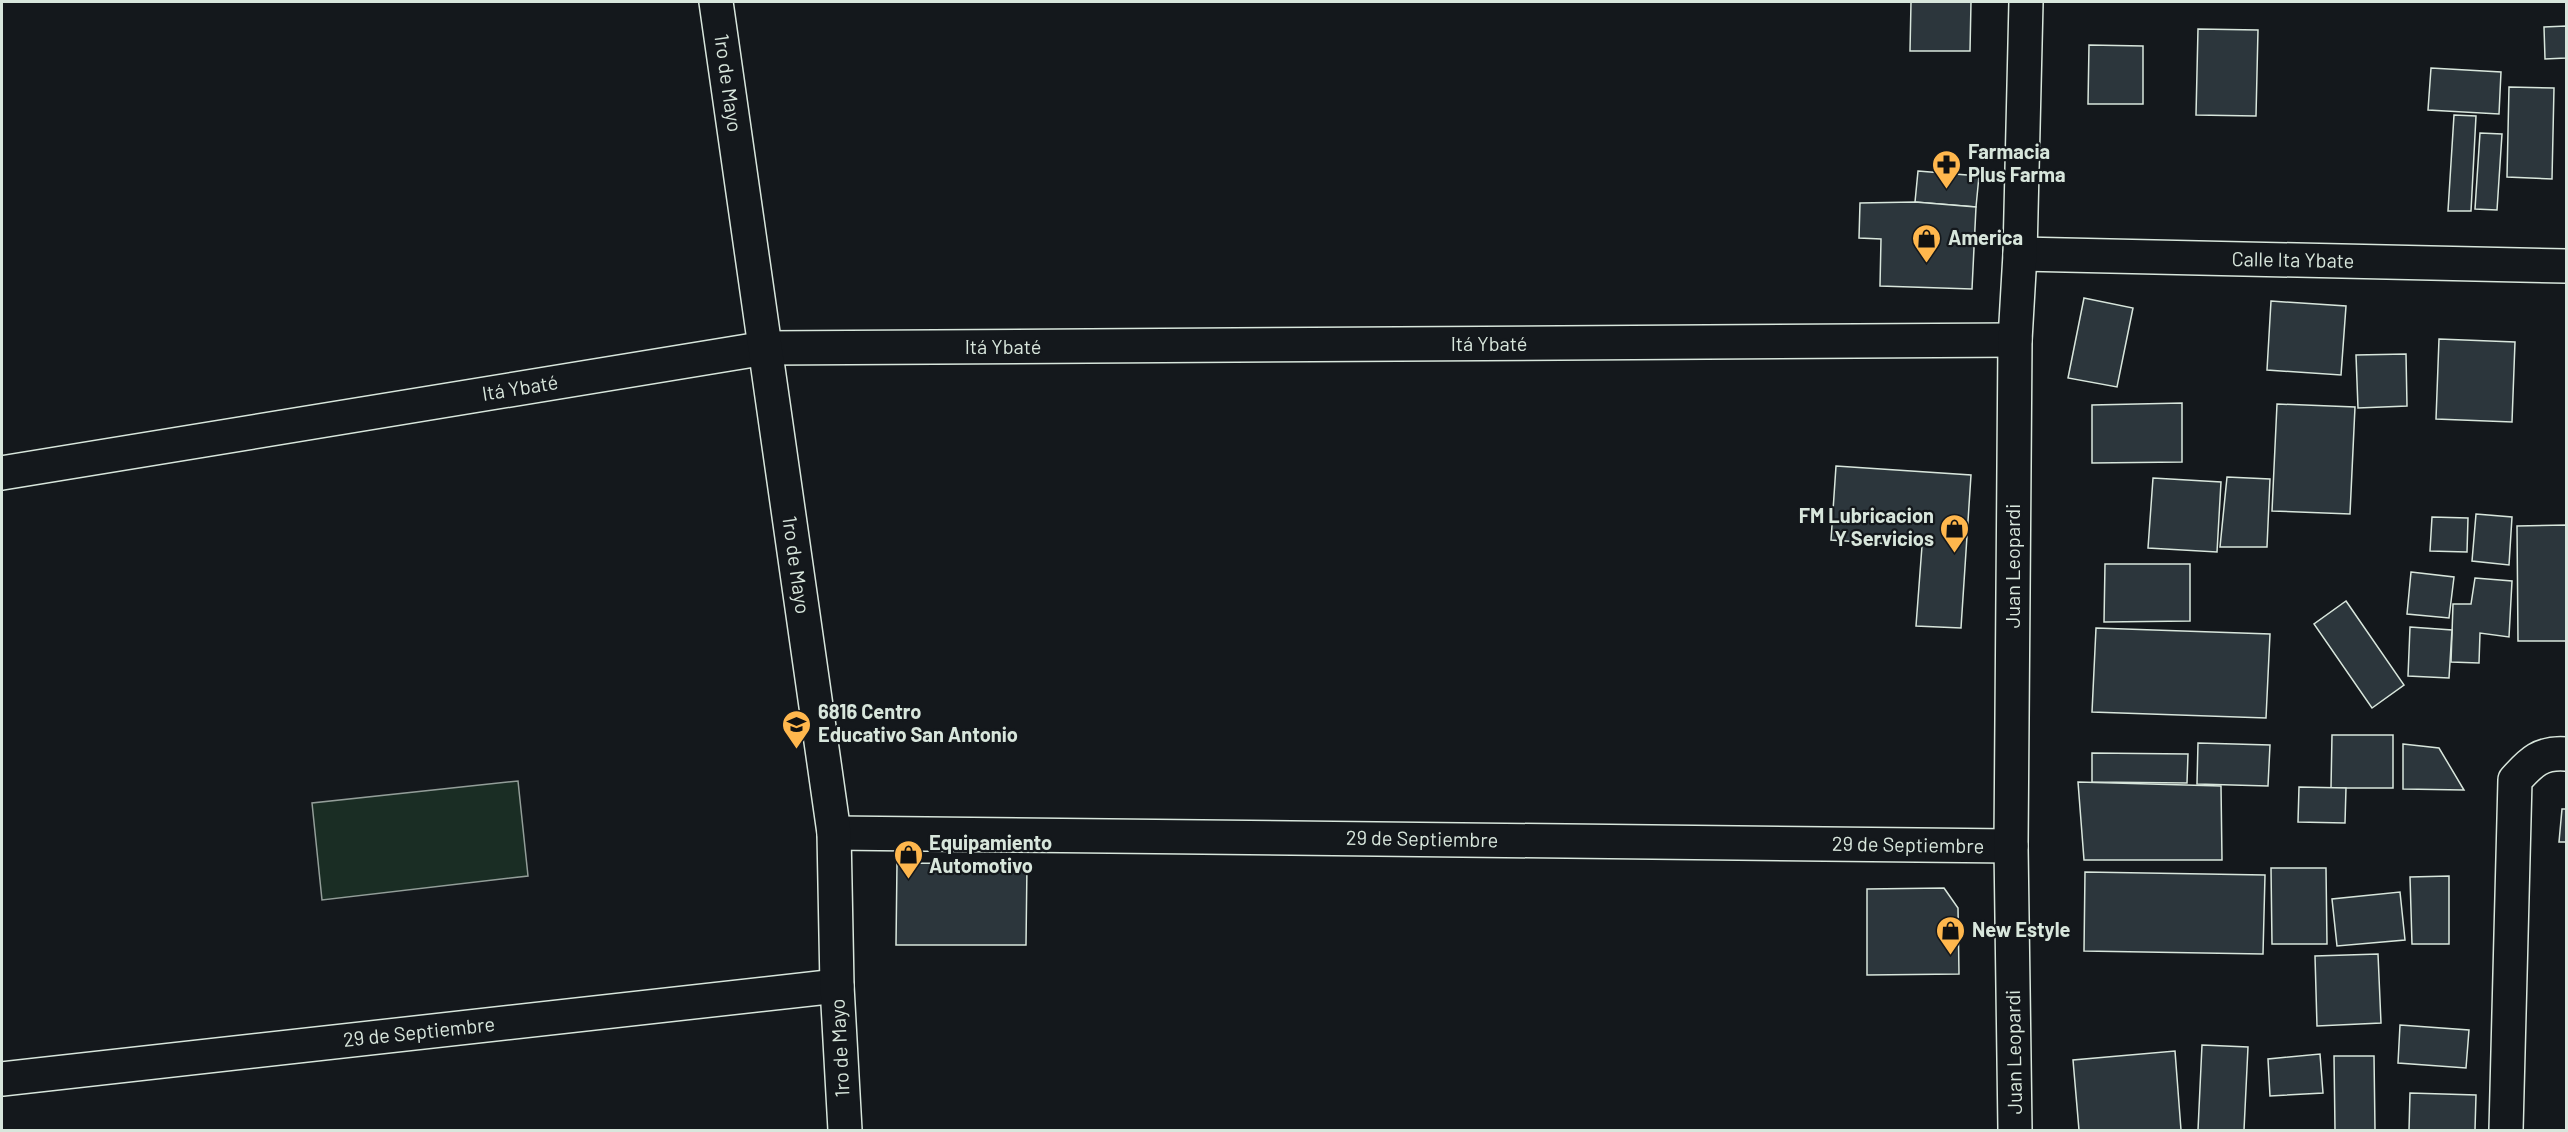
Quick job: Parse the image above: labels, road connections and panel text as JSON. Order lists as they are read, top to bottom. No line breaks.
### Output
{"streets":{"street":["1ro de Mayo","Calle Ita Ybate","Itá Ybaté","Juan Leopardi","29 de Septiembre"]},"crossings":[["1ro de Mayo","Itá Ybaté"],["1ro de Mayo","29 de Septiembre"],["Calle Ita Ybate","Juan Leopardi"],["Itá Ybaté","Juan Leopardi"],["Juan Leopardi","29 de Septiembre"]],"places":{"pharmacy":["Farmacia Plus Farma"],"shop":["America","FM Lubricacion Y Servicios","Equipamiento Automotivo","New Estyle"],"school or university":["6816 Centro Educativo San Antonio"]}}
